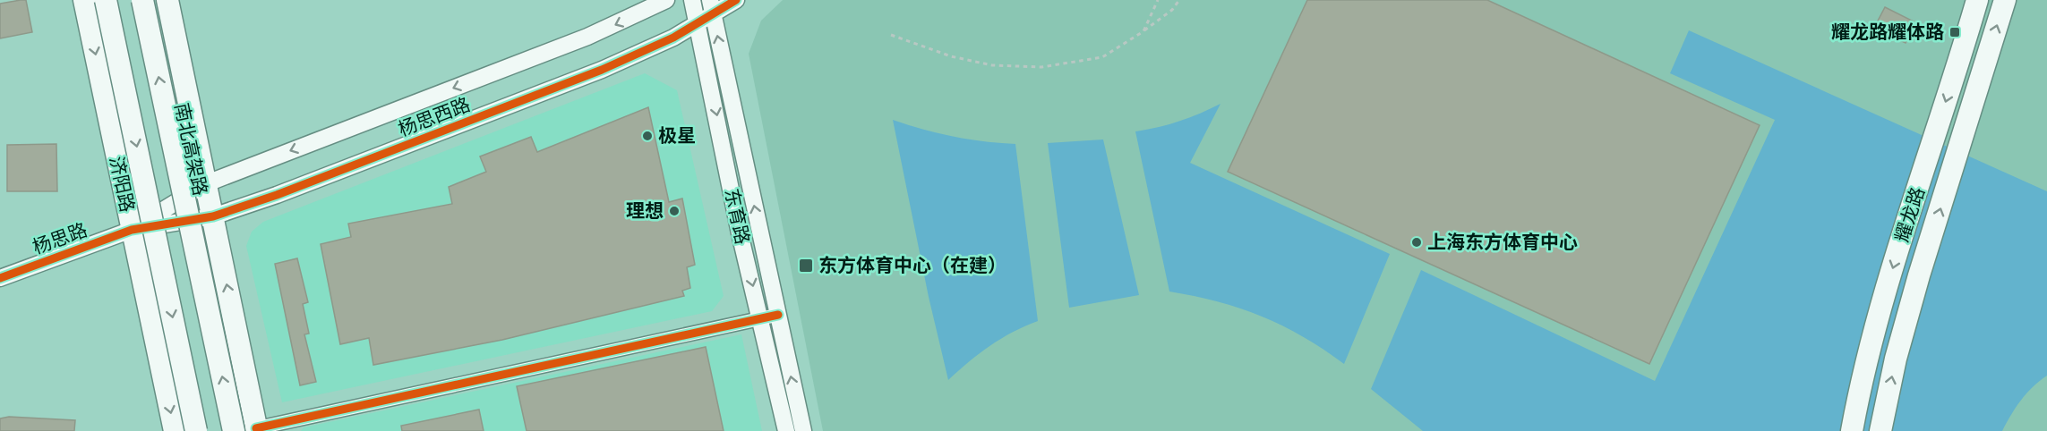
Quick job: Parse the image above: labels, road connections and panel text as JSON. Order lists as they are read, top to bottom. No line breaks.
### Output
{"streets":{"main road":["南北高架路","济阳路","耀龙路"],"street":["杨思西路","东育路","杨思路"]},"crossings":[["杨思西路","济阳路"],["杨思西路","东育路"],["杨思西路","杨思路"],["济阳路","杨思路"]],"places":{"transit":["耀龙路耀体路","东方体育中心（在建）"],"other":["极星","理想","上海东方体育中心"]}}
